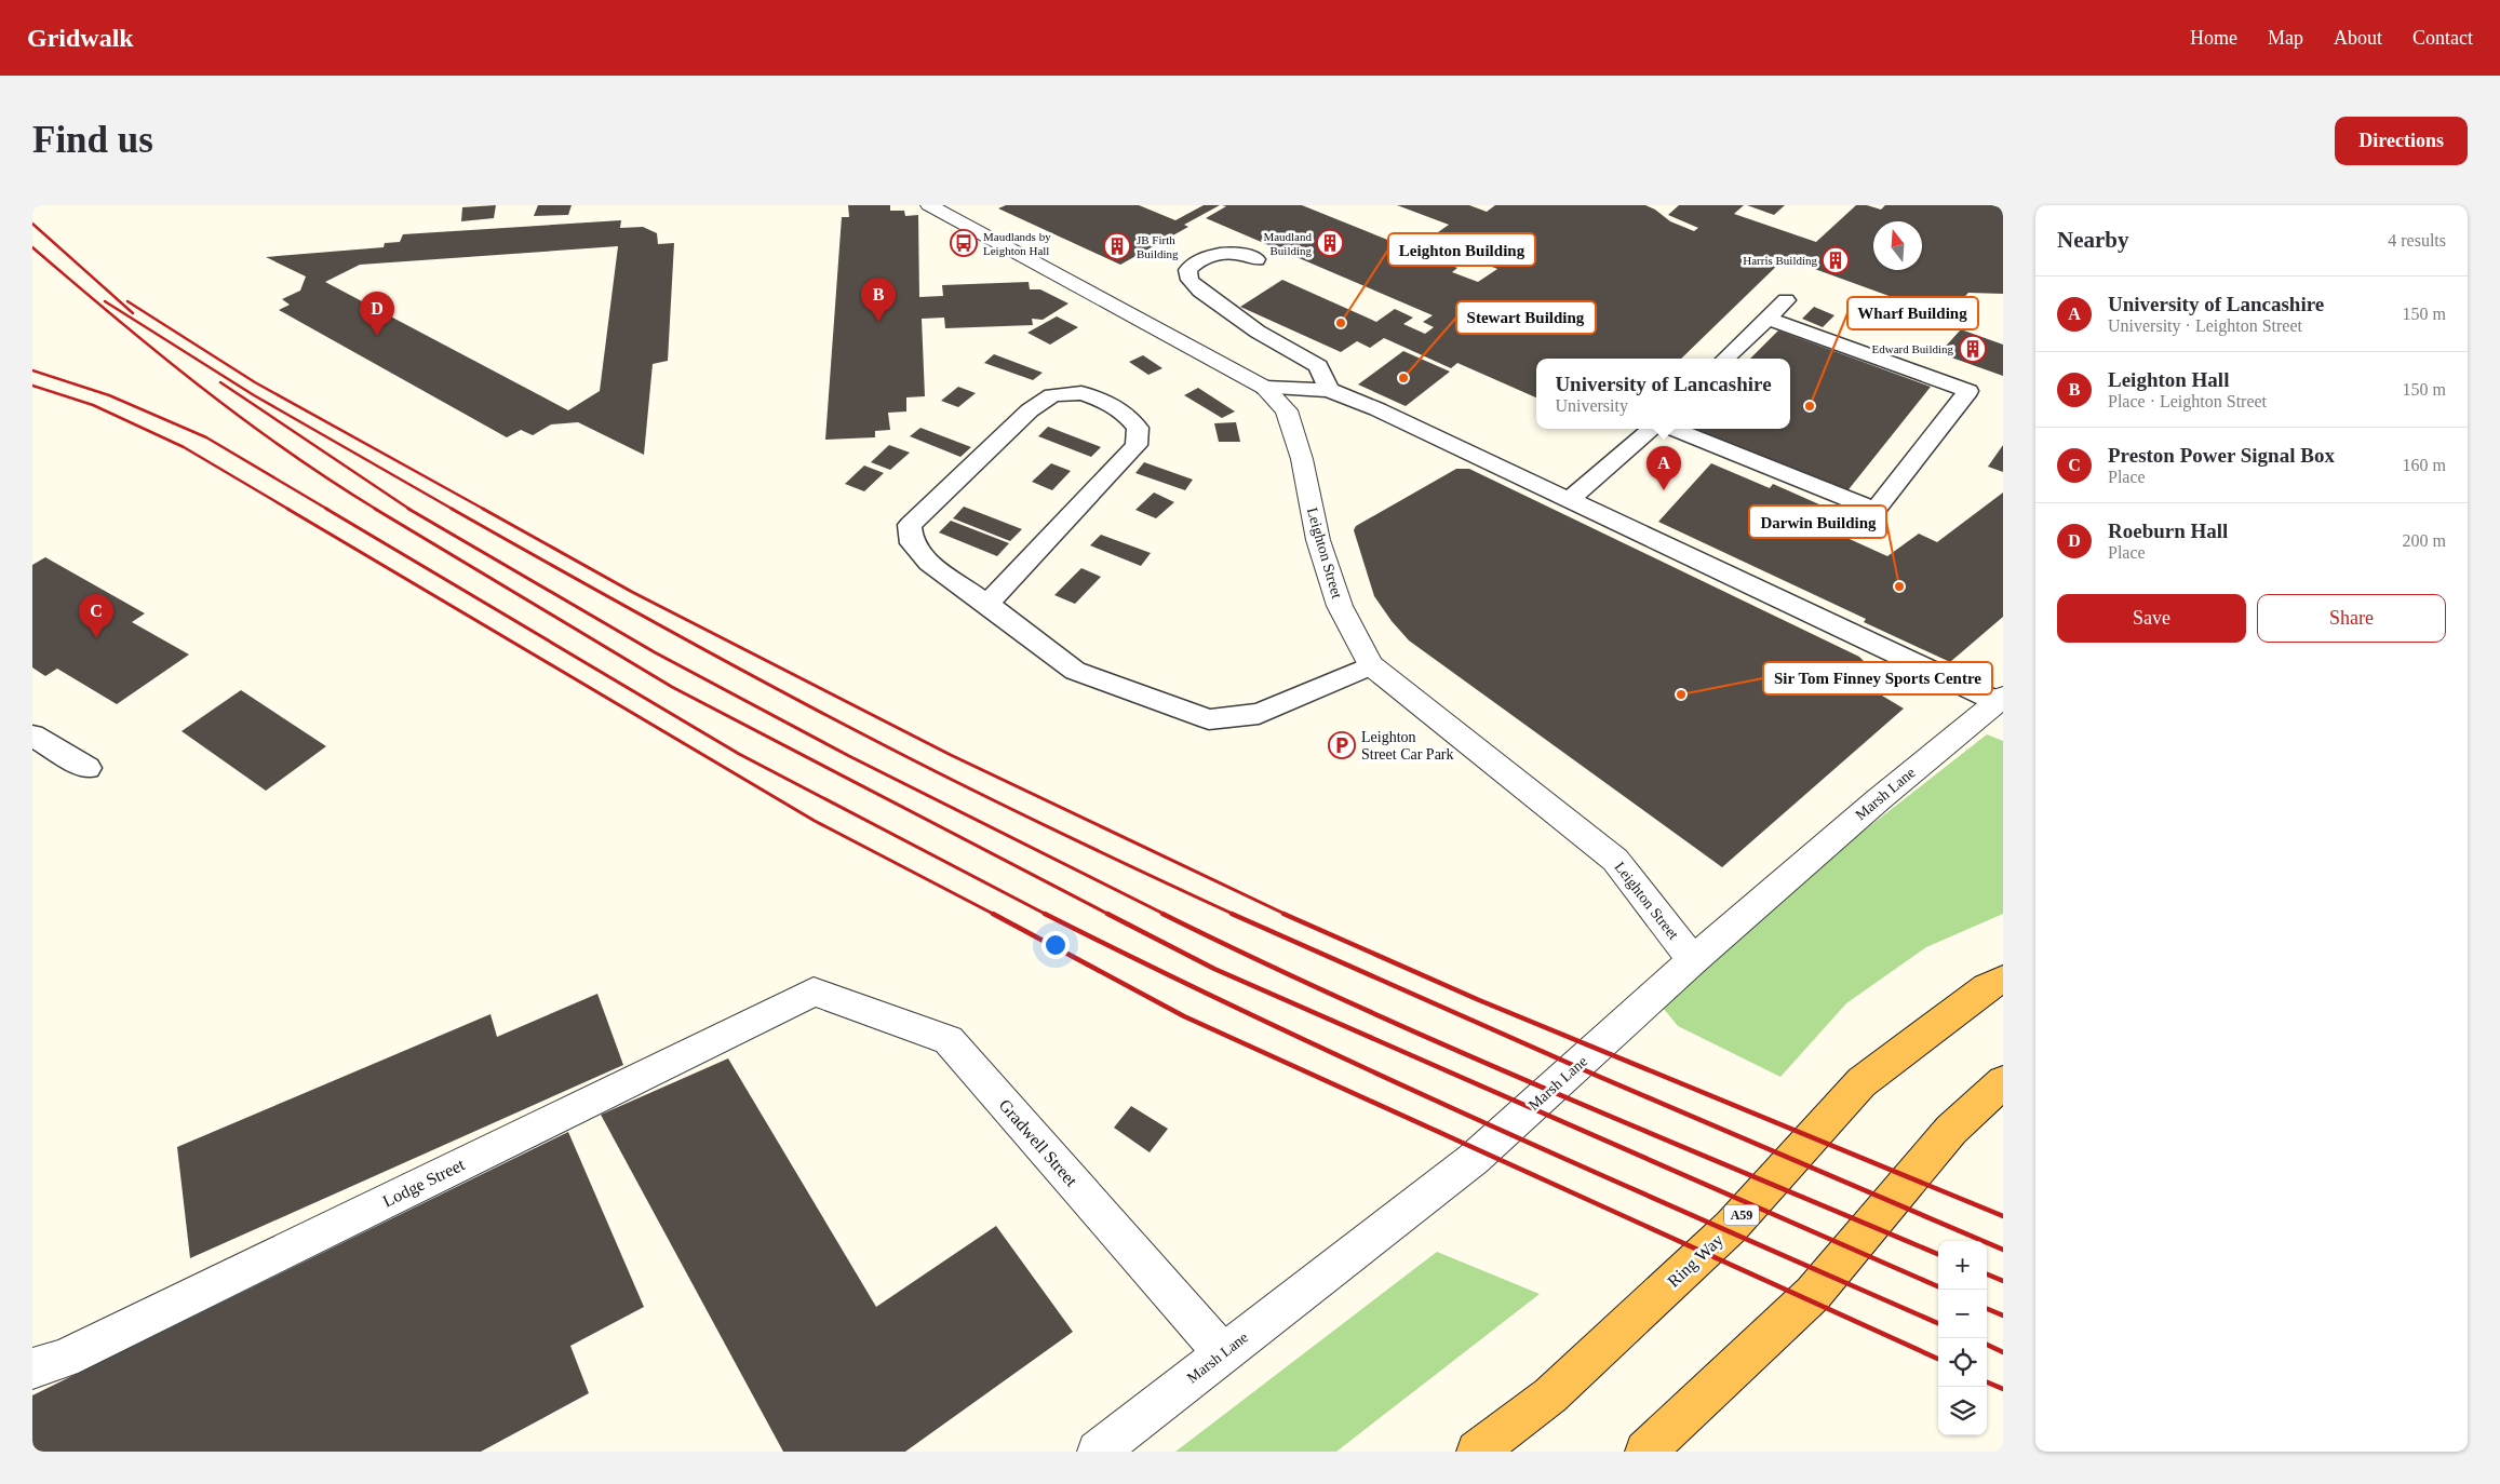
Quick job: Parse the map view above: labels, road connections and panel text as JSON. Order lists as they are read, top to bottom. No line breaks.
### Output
{"streets":{"highway":["A59","Ring Way"],"street":["Leighton Street","Marsh Lane","Gradwell Street","Lodge Street"]},"crossings":[["Leighton Street","Marsh Lane"],["Marsh Lane","Gradwell Street"],["Gradwell Street","Lodge Street"]],"places":{"bus stop":["Maudlands by Leighton Hall"],"building":["Maudland Building","JB Firth Building","Harris Building","Edward Building"],"other":["Leighton Building","Stewart Building","Wharf Building","Darwin Building","Sir Tom Finney Sports Centre"],"parking":["Leighton Street Car Park"]},"north":"top","page":{"header":"Gridwalk","nav":["Home","Map","About","Contact"],"buttons":["Directions",["Save","Share"]],"title":"Find us","heading":["Nearby","4 results"],"list":[{"mark":"A","name":"University of Lancashire","note":"University · Leighton Street","value":"150 m"},{"mark":"B","name":"Leighton Hall","note":"Place · Leighton Street","value":"150 m"},{"mark":"C","name":"Preston Power Signal Box","note":"Place","value":"160 m"},{"mark":"D","name":"Roeburn Hall","note":"Place","value":"200 m"}],"pins":["B","D","A","C"],"popup":["University of Lancashire","University"],"map_buttons":["+","−"]}}
